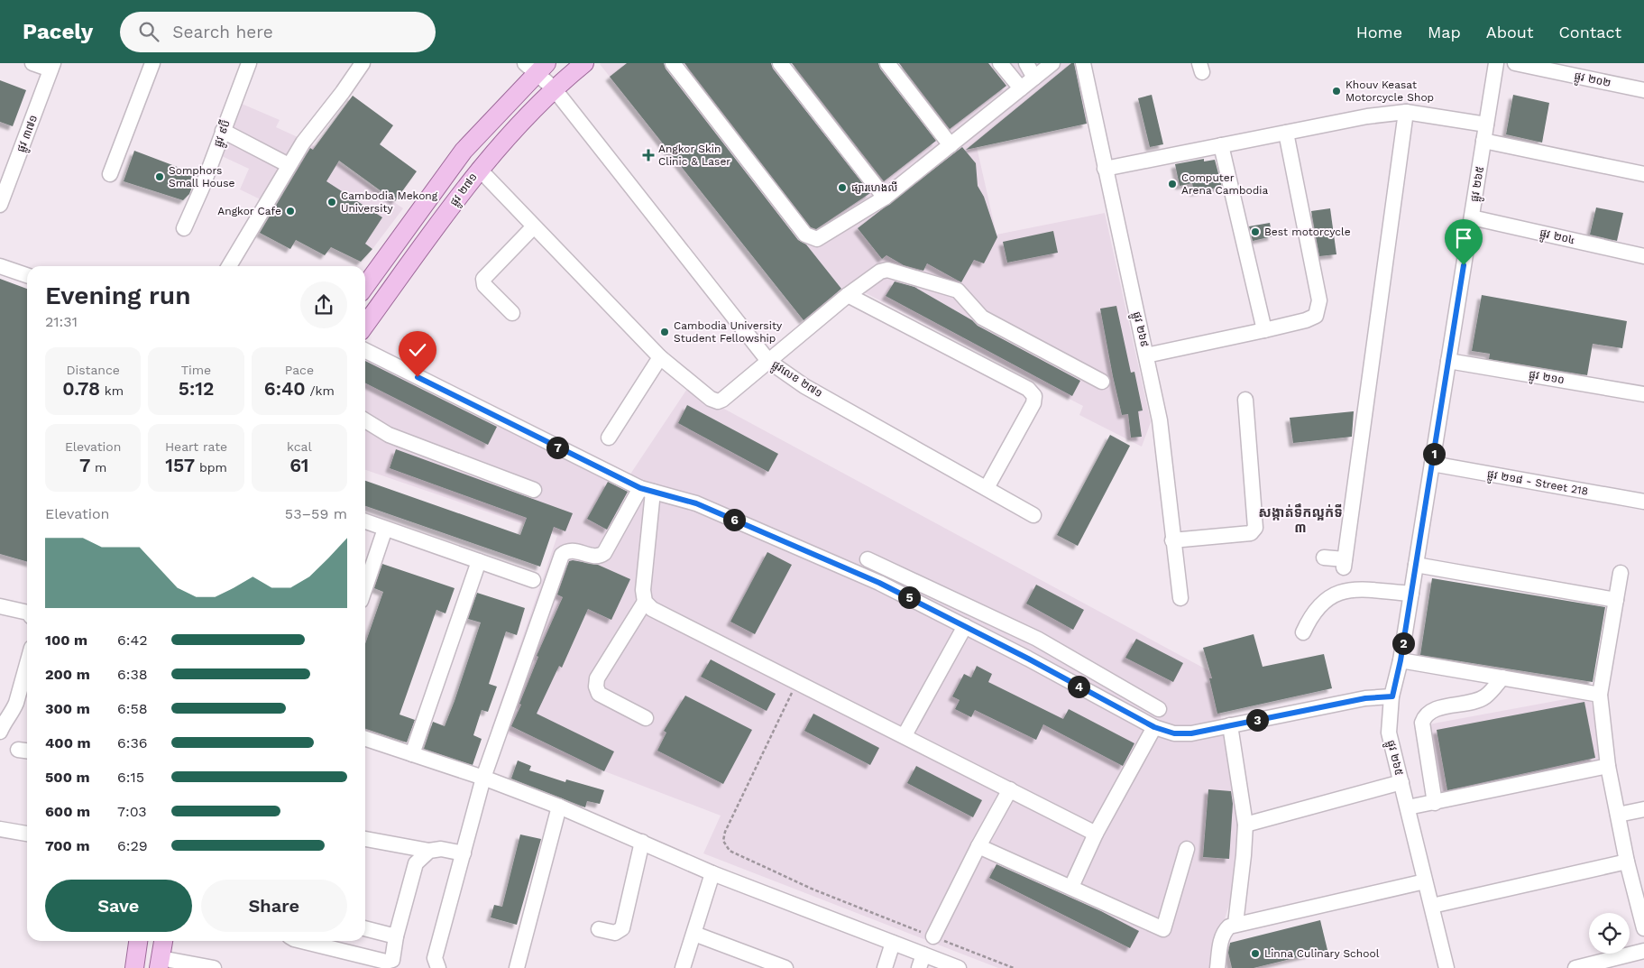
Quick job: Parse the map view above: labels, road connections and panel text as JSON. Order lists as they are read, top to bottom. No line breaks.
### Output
{"streets":{"main road":["ផ្លូវ ២៧១"],"street":["ផ្លូវ ២០២","ផ្លូវ ៣៧១","ផ្លូវ ៩ប៊ី","ផ្លូវ ២៦៥","ផ្លូវ ២០៤","ផ្លូវ ២៦៩","ផ្លូវ ២១០","ផ្លូវលេខ ២៧១","ផ្លូវ ២១៨ - Street 218"]},"crossings":[["ផ្លូវ ២៦៥","ផ្លូវ ២០៤"],["ផ្លូវ ២៦៥","ផ្លូវ ២១០"],["ផ្លូវ ២៦៥","ផ្លូវ ២១៨ - Street 218"],["ផ្លូវ ២៧១","ផ្លូវលេខ ២៧១"]],"districts":["សង្កាត់ទឹកល្អក់ទី ៣"],"places":{"other":["Khouv Keasat Motorcycle Shop","Somphors Small House","Computer Arena Cambodia","ផ្សារហេងលី","Cambodia Mekong University","Angkor Cafe","Best motorcycle","Cambodia University Student Fellowship","Linna Culinary School"],"health":["Angkor Skin Clinic & Laser"]},"page":{"header":"Pacely","search":"Search here","nav":["Home","Map","About","Contact"],"heading":["Evening run","21:31"],"stats":[["Distance","0.78 km"],["Time","5:12"],["Pace","6:40 /km"],["Elevation","7 m"],["Heart rate","157 bpm"],["kcal","61"]],"pins":["7","1","6","5","2","4","3"],"chart":["Elevation","53–59 m"],"list":[{"name":"100 m","note":"6:42"},{"name":"200 m","note":"6:38"},{"name":"300 m","note":"6:58"},{"name":"400 m","note":"6:36"},{"name":"500 m","note":"6:15"},{"name":"600 m","note":"7:03"},{"name":"700 m","note":"6:29"}],"buttons":["Save","Share"]}}
